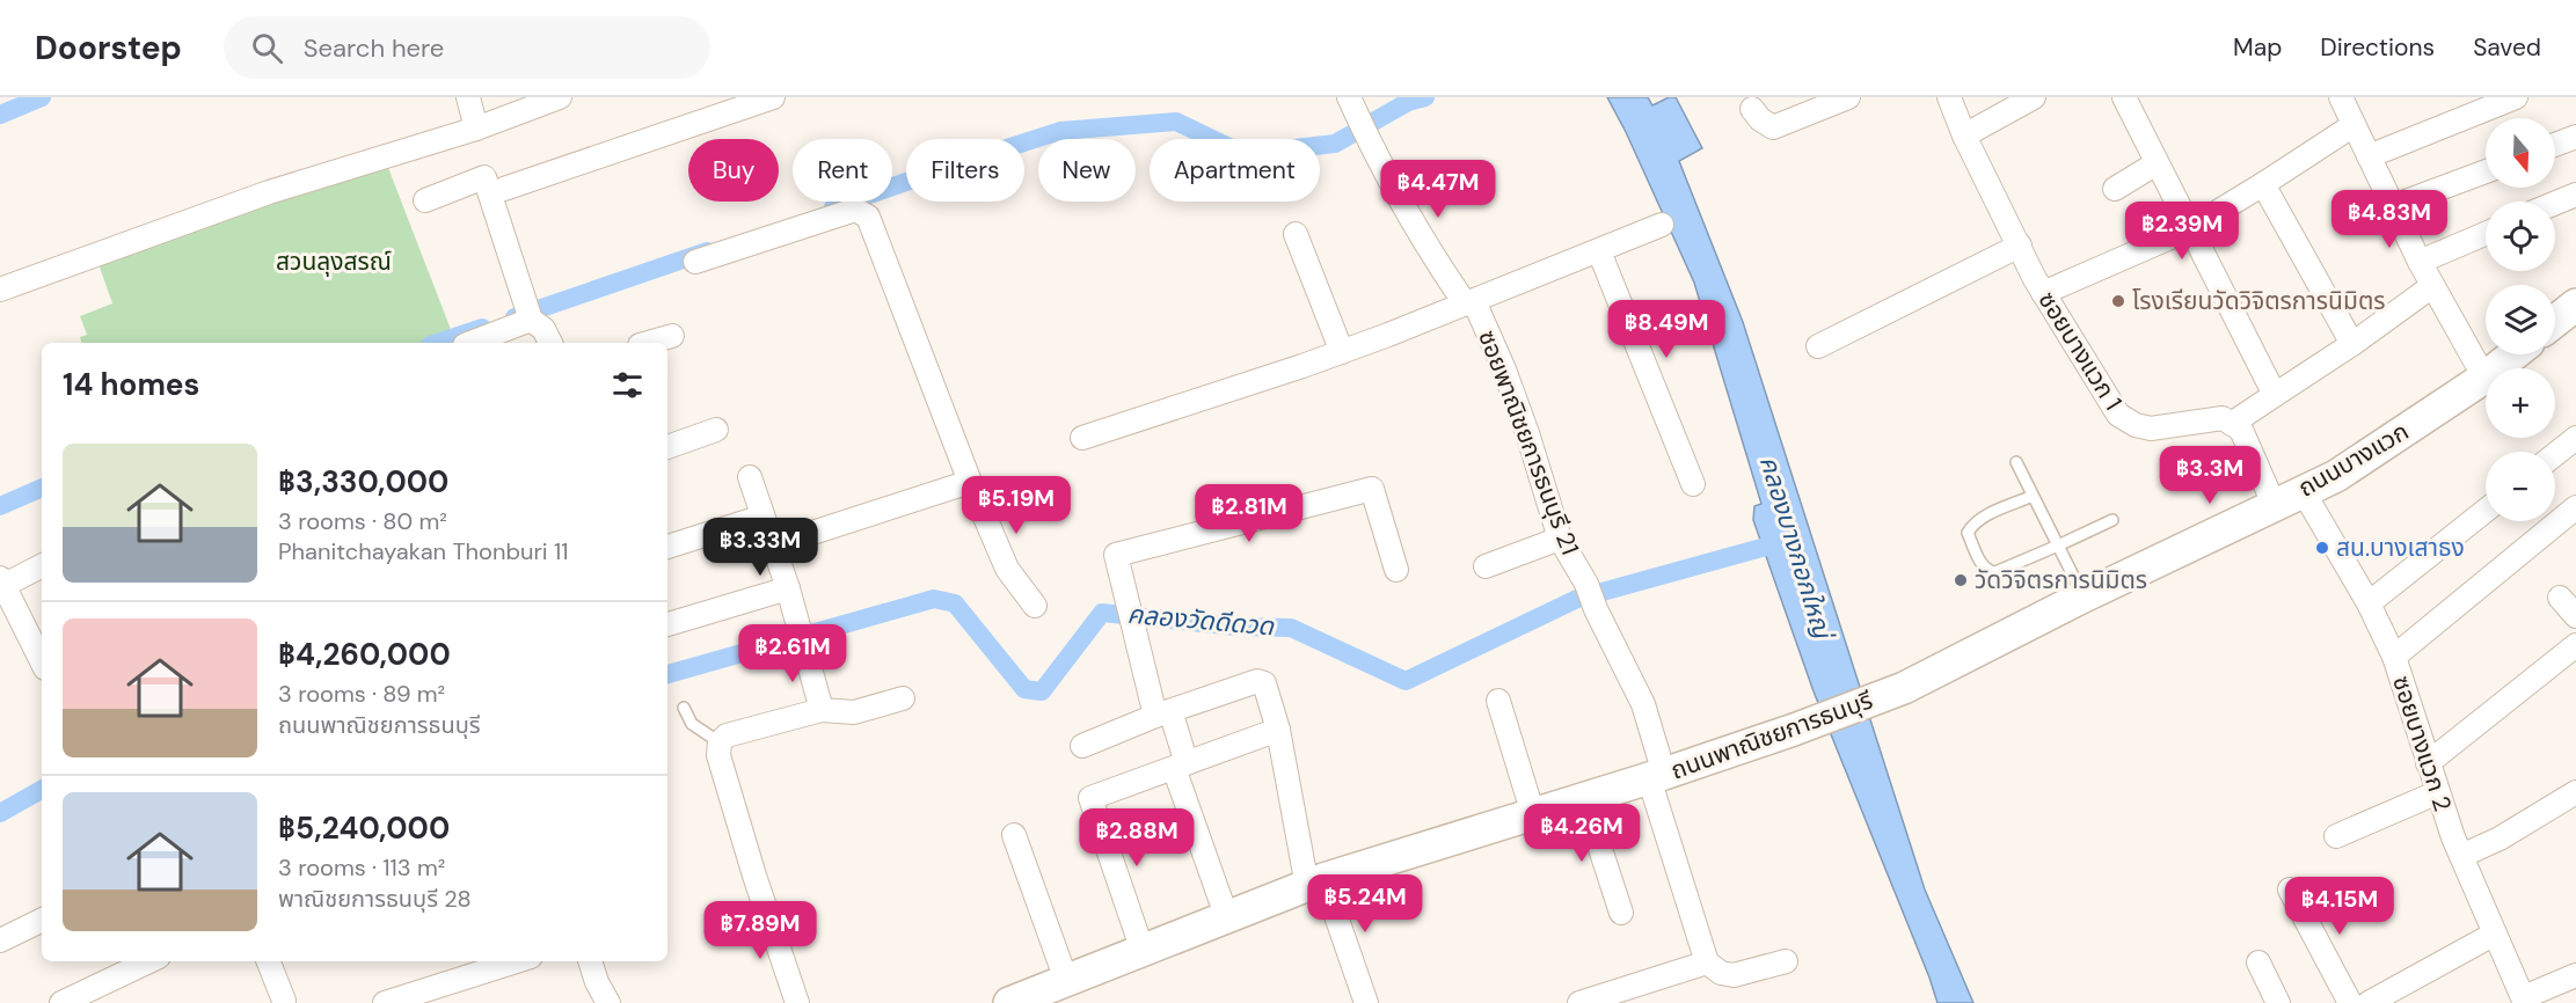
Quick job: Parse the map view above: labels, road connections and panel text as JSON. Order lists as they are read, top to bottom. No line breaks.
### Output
{"streets":{"main road":["ถนนบางแวก","ถนนพาณิชยการธนบุรี"],"street":["ซอยบางแวก 1","ซอยพาณิชยการธนบุรี 21","ซอยบางแวก 2"]},"crossings":[["ซอยพาณิชยการธนบุรี 21","ถนนพาณิชยการธนบุรี"],["ถนนบางแวก","ถนนพาณิชยการธนบุรี"],["ถนนบางแวก","ซอยบางแวก 2"]],"water":["คลองบางกอกใหญ่","คลองวัดดีดวด"],"parks":["สวนลุงสรณ์"],"places":["โรงเรียนวัดวิจิตรการนิมิตร","สน.บางเสาธง","วัดวิจิตรการนิมิตร"],"north":"bottom","page":{"header":"Doorstep","search":"Search here","nav":["Map","Directions","Saved"],"map_buttons":["+","−"],"chip":["Buy","Rent","Filters","New","Apartment"],"price":["฿4.47M","฿4.83M","฿2.39M","฿8.49M","฿3.3M","฿5.19M","฿2.81M","฿3.33M","฿2.61M","฿4.26M","฿2.88M","฿5.24M","฿4.15M","฿7.89M"],"heading":"14 homes","list":[{"name":"฿3,330,000","note":"3 rooms · 80 m² · Phanitchayakan Thonburi 11"},{"name":"฿4,260,000","note":"3 rooms · 89 m² · ถนนพาณิชยการธนบุรี"},{"name":"฿5,240,000","note":"3 rooms · 113 m² · พาณิชยการธนบุรี 28"}]}}
